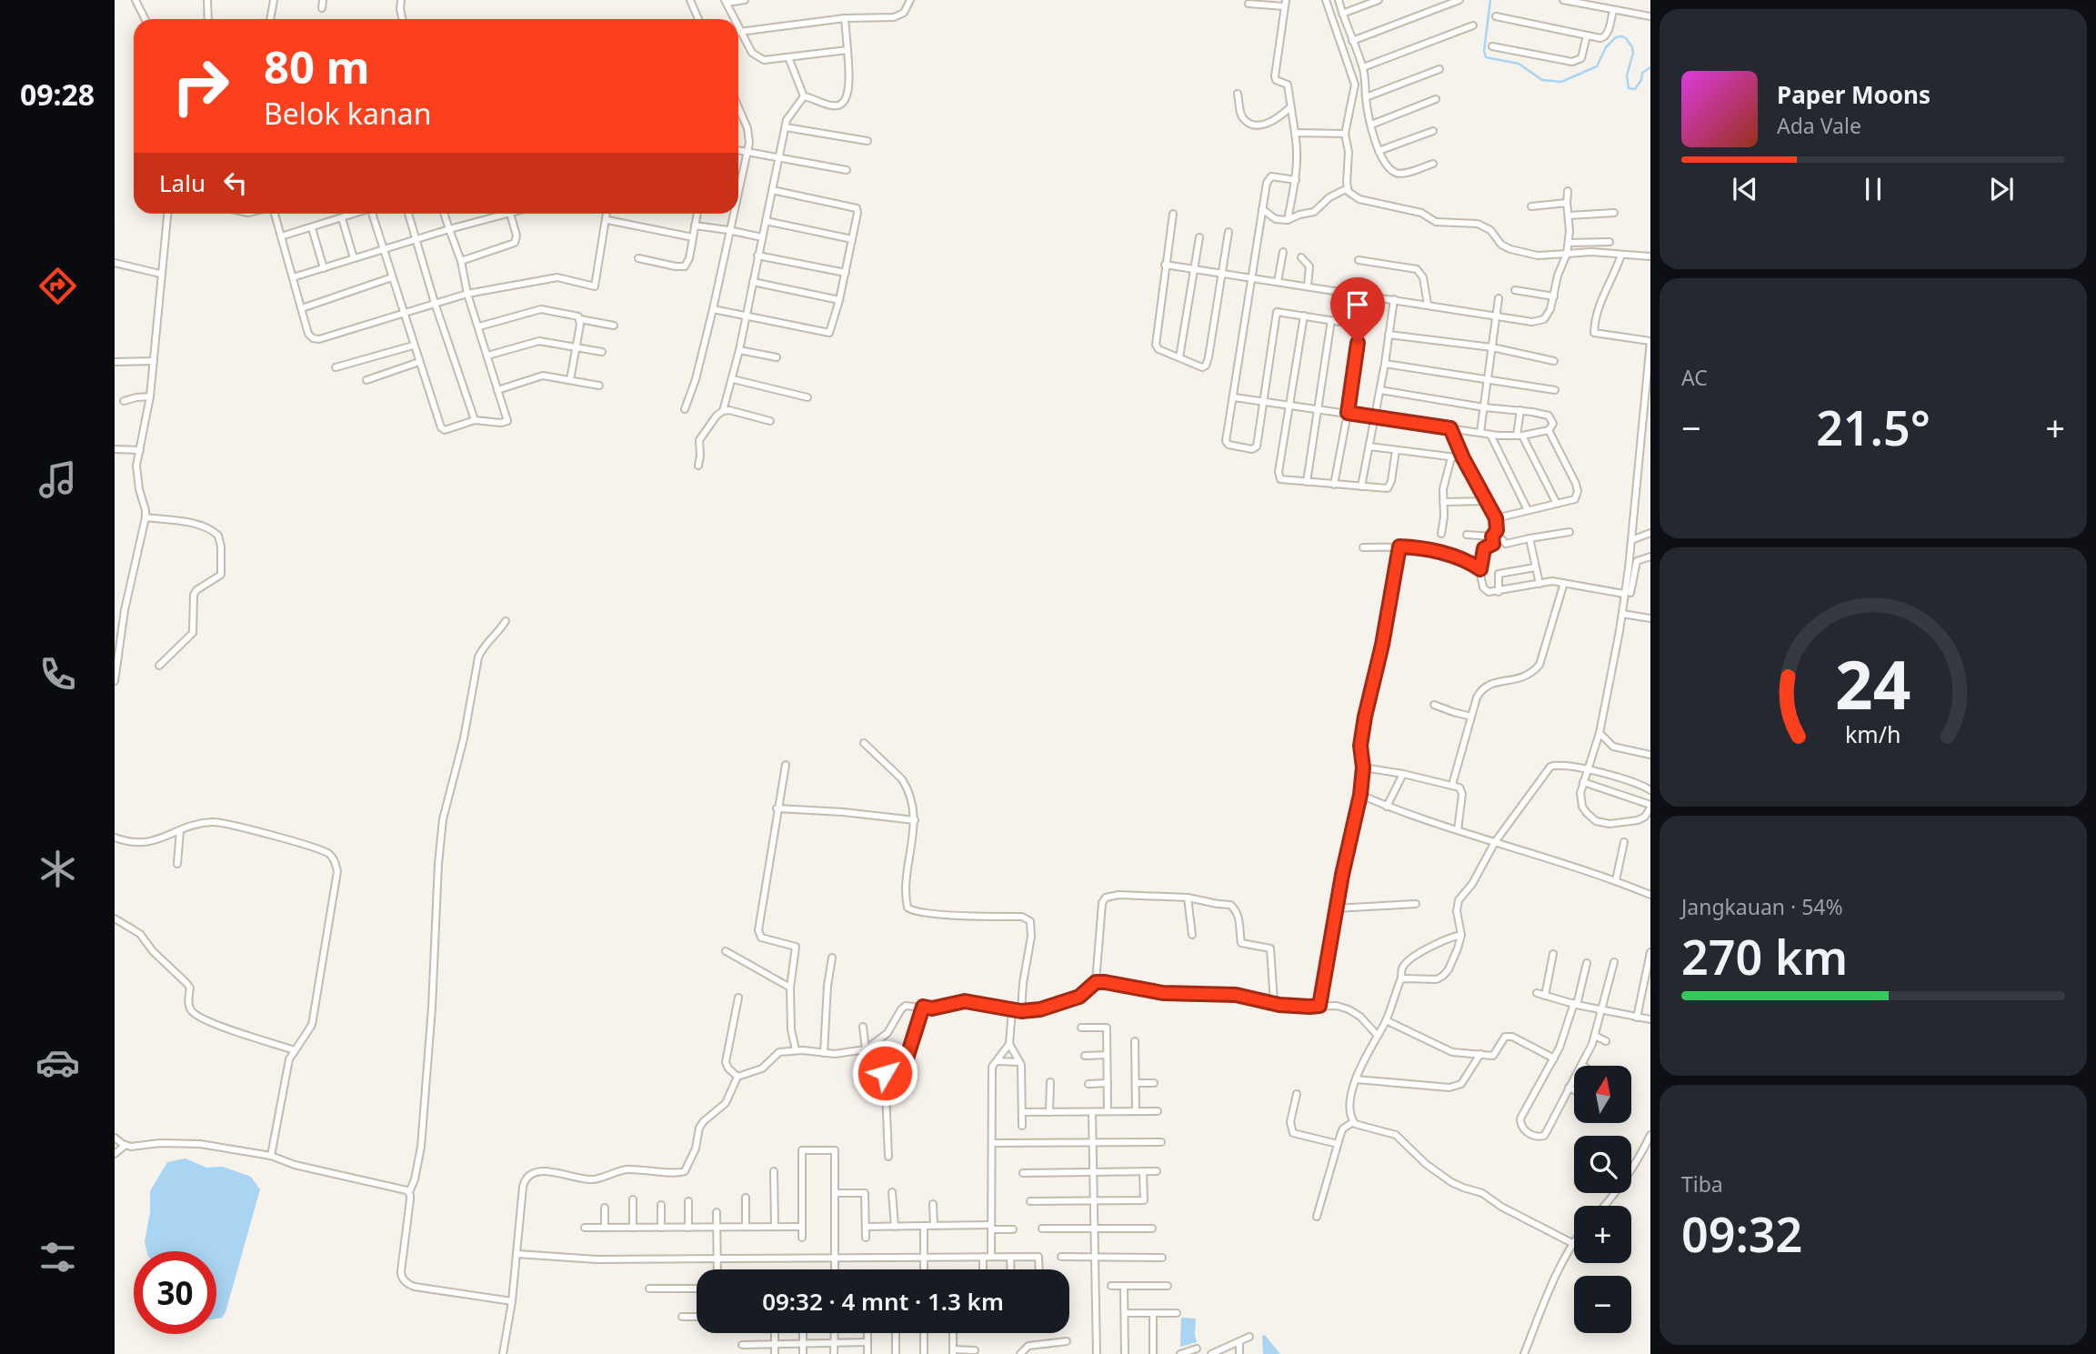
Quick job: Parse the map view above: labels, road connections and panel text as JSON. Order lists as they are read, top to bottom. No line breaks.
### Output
{"north":"top","page":{"tabs":"09:28","turn":["80 m","Belok kanan"],"song":["Paper Moons","Ada Vale"],"then":"Lalu","tile":["AC",["Jangkauan · 54%","270 km"],["Tiba","09:32"]],"heat":["−","21.5°","+"],"map_buttons":["+","−"],"limit":"30","trip":"09:32 · 4 mnt · 1.3 km","gauge":["24","km/h"]}}
